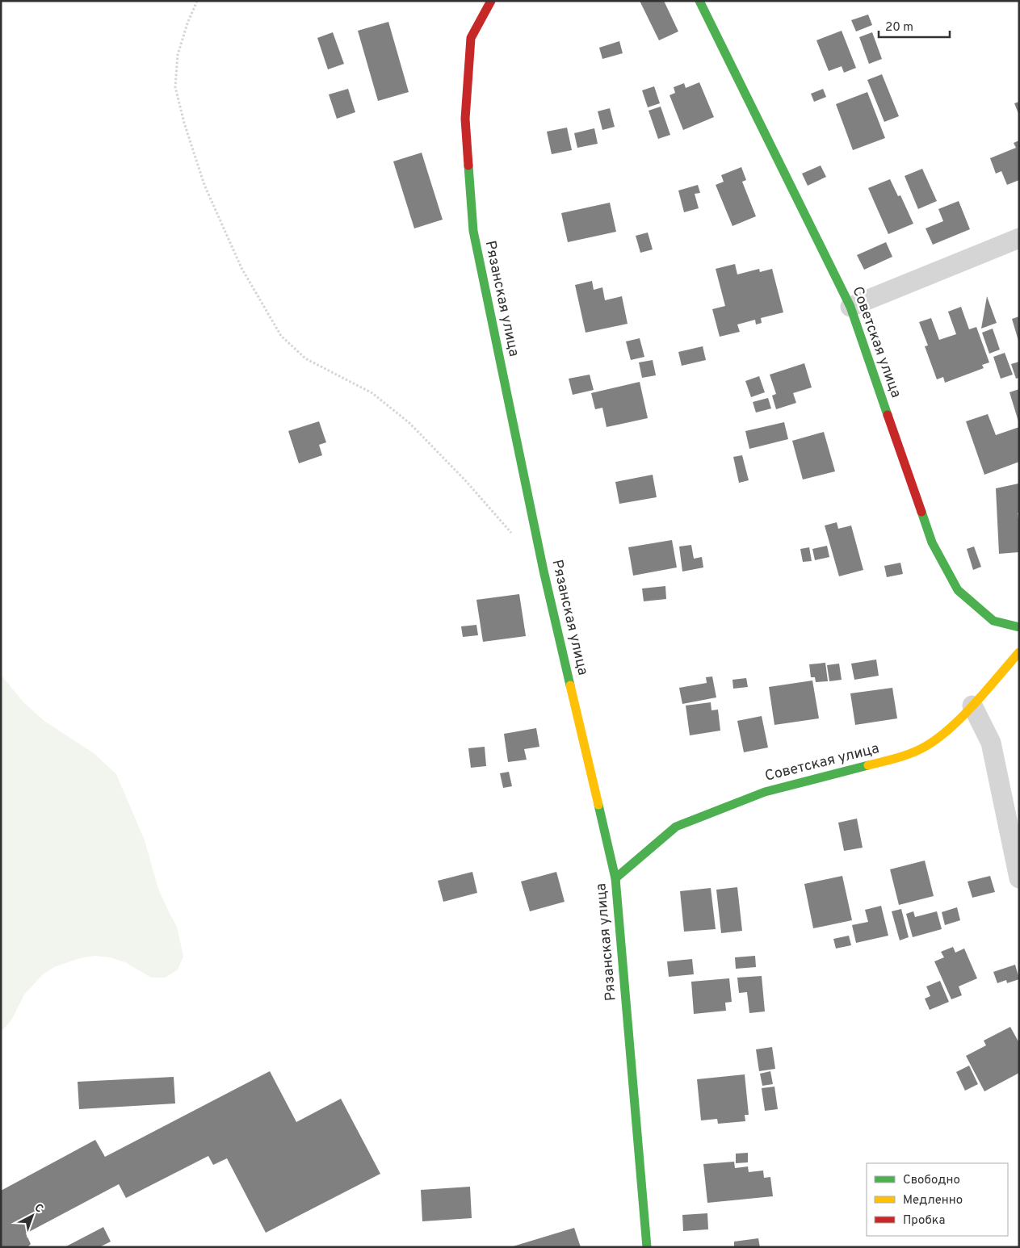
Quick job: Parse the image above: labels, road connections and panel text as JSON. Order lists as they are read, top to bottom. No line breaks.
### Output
{"streets":{"street":["Рязанская улица","Советская улица"]},"crossings":[["Рязанская улица","Советская улица"]],"legend":["Свободно","Медленно","Пробка"],"scale_bar":"20 m","north":"top right"}
